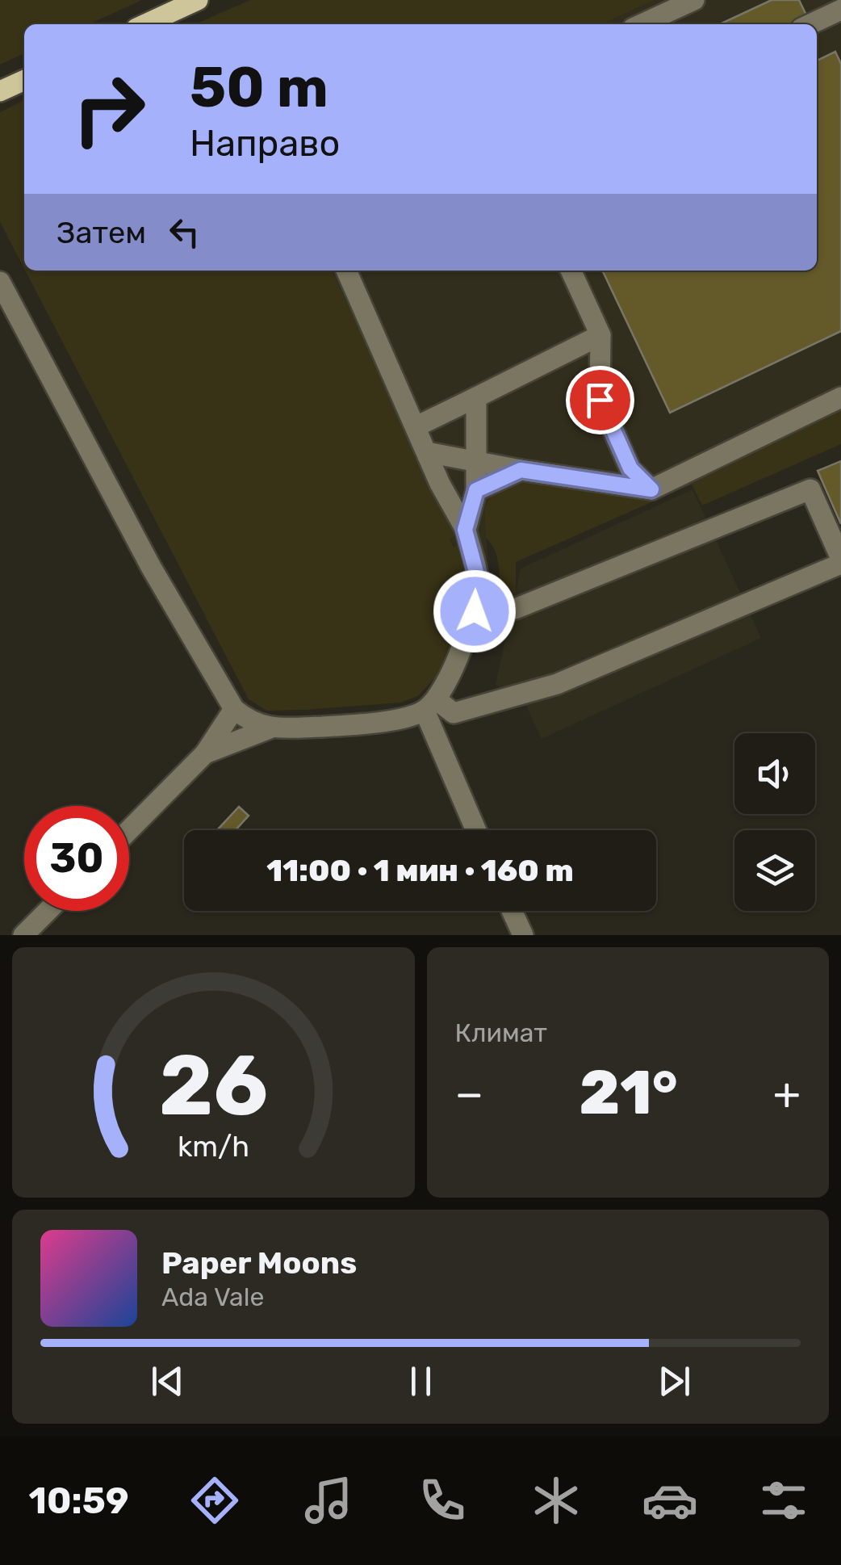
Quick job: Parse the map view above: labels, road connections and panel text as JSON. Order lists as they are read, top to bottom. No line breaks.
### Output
{"page":{"turn":["50 m","Направо"],"then":"Затем","limit":"30","trip":"11:00 · 1 мин · 160 m","tile":"Климат","heat":["−","21°","+"],"song":["Paper Moons","Ada Vale"],"tabs":"10:59","gauge":["26","km/h"]}}
